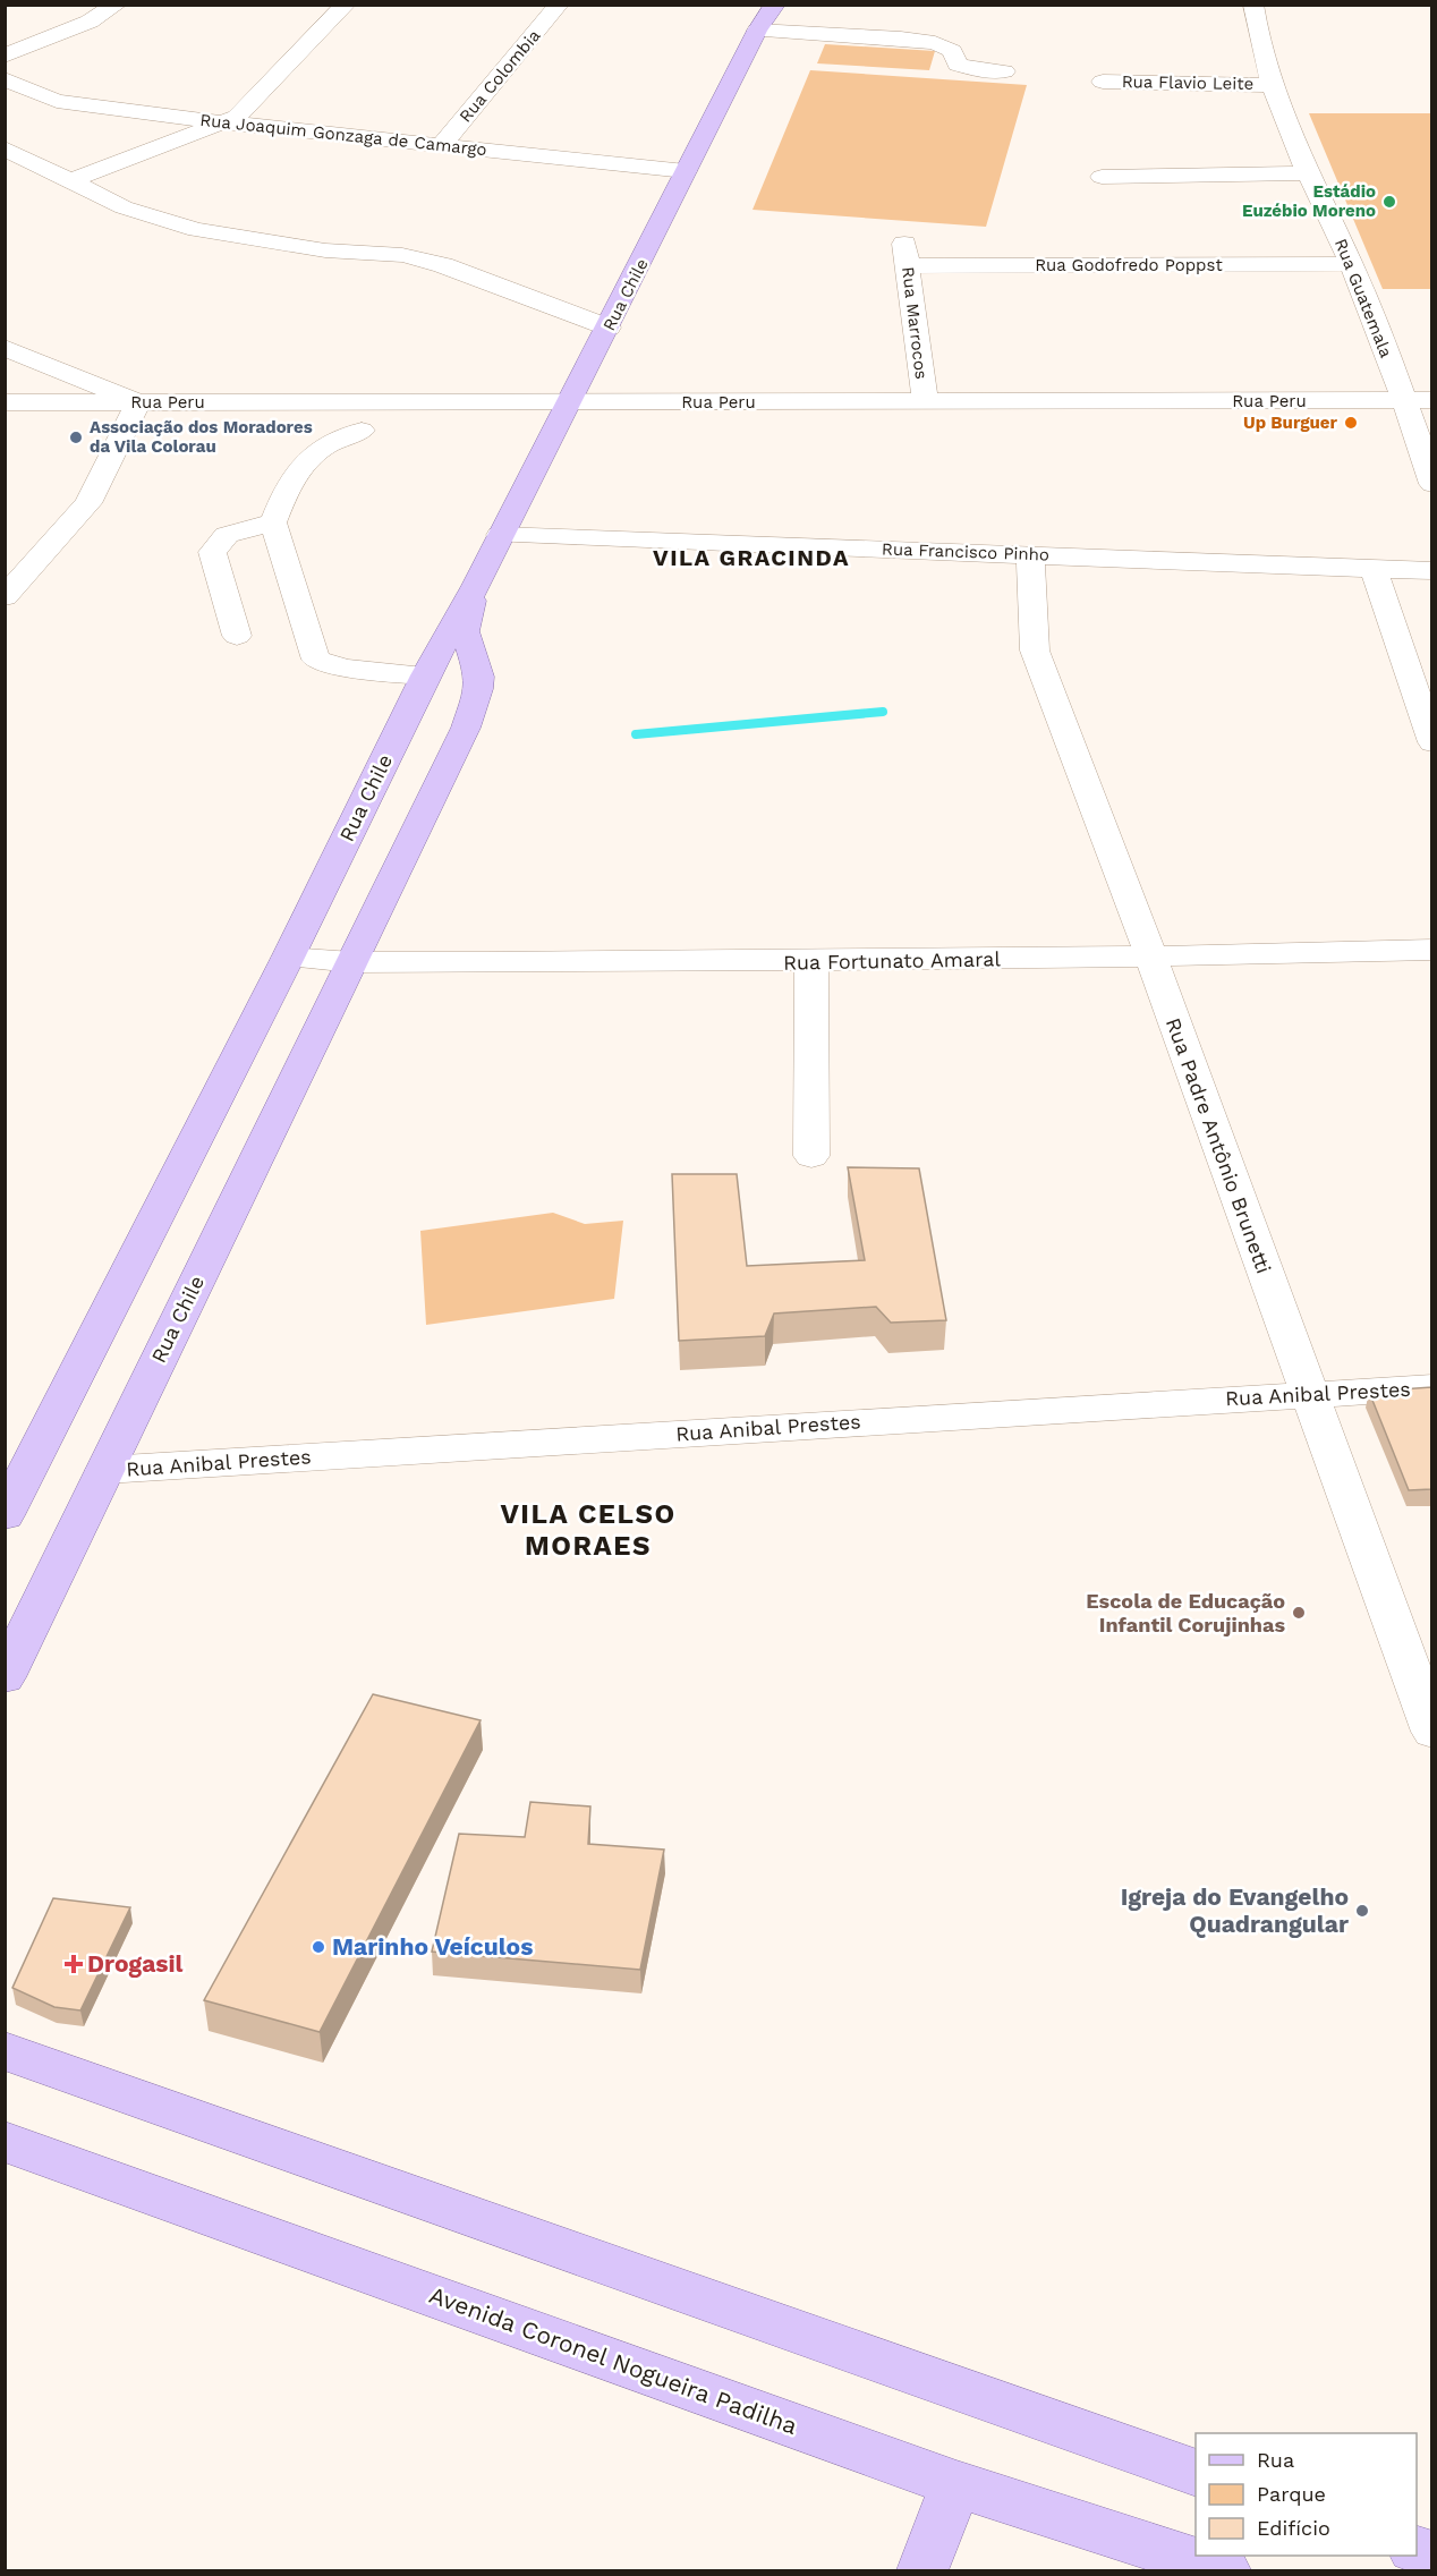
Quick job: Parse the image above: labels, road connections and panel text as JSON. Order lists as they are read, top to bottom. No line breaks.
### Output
{"streets":{"main road":["Rua Chile","Avenida Coronel Nogueira Padilha"],"street":["Rua Colombia","Rua Flavio Leite","Rua Joaquim Gonzaga de Camargo","Rua Godofredo Poppst","Rua Guatemala","Rua Marrocos","Rua Peru","Rua Francisco Pinho","Rua Fortunato Amaral","Rua Padre Antônio Brunetti","Rua Anibal Prestes"]},"crossings":[["Rua Colombia","Rua Joaquim Gonzaga de Camargo"],["Rua Flavio Leite","Rua Guatemala"],["Rua Joaquim Gonzaga de Camargo","Rua Chile"],["Rua Godofredo Poppst","Rua Guatemala"],["Rua Godofredo Poppst","Rua Marrocos"],["Rua Chile","Rua Peru"],["Rua Chile","Rua Francisco Pinho"],["Rua Chile","Rua Fortunato Amaral"],["Rua Chile","Rua Anibal Prestes"],["Rua Guatemala","Rua Peru"],["Rua Marrocos","Rua Peru"],["Rua Francisco Pinho","Rua Padre Antônio Brunetti"],["Rua Fortunato Amaral","Rua Padre Antônio Brunetti"],["Rua Padre Antônio Brunetti","Rua Anibal Prestes"]],"districts":["VILA GRACINDA","VILA CELSO MORAES"],"places":{"other":["Estádio Euzébio Moreno","Up Burguer","Associação dos Moradores da Vila Colorau","Escola de Educação Infantil Corujinhas","Igreja do Evangelho Quadrangular","Marinho Veículos"],"health":["Drogasil"]},"legend":["Rua","Parque","Edifício"]}
